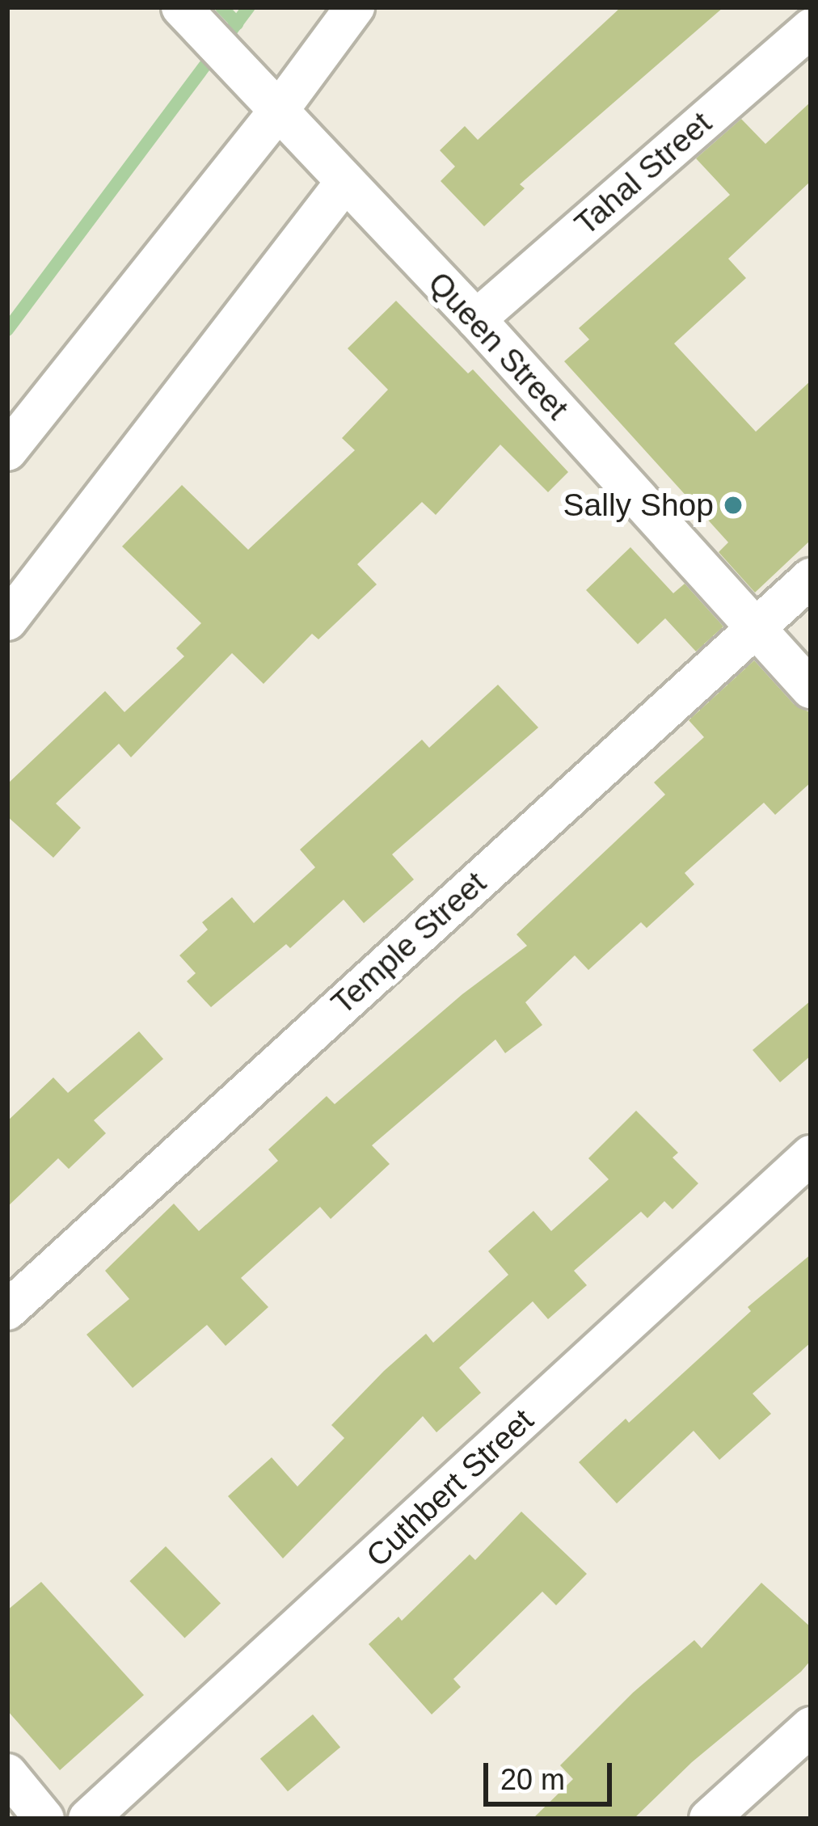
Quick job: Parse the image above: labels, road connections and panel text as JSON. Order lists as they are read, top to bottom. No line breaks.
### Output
{"streets":{"street":["Tahal Street","Queen Street","Temple Street","Cuthbert Street"]},"crossings":[["Tahal Street","Queen Street"],["Queen Street","Temple Street"]],"places":["Sally Shop"],"scale_bar":"20 m"}
